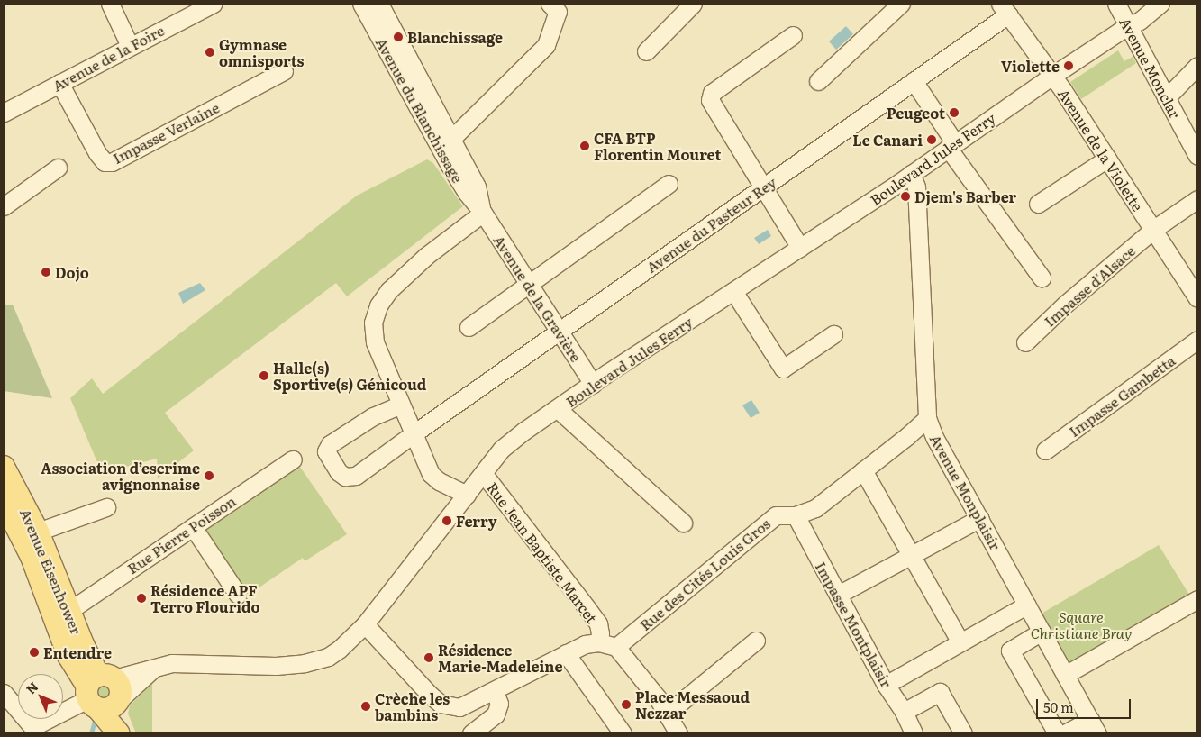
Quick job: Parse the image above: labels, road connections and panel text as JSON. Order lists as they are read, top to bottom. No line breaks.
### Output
{"streets":{"main road":["Avenue Eisenhower"],"street":["Avenue de la Foire","Avenue Monclar","Avenue du Blanchissage","Impasse Verlaine","Avenue de la Violette","Boulevard Jules Ferry","Avenue du Pasteur Rey","Impasse d'Alsace","Avenue de la Gravière","Impasse Gambetta","Avenue Monplaisir","Rue Pierre Poisson","Rue Jean Baptiste Marcet","Rue des Cités Louis Gros","Impasse Montplaisir"]},"crossings":[["Avenue de la Foire","Impasse Verlaine"],["Avenue Monclar","Boulevard Jules Ferry"],["Avenue du Blanchissage","Avenue de la Gravière"],["Avenue de la Violette","Boulevard Jules Ferry"],["Avenue de la Violette","Avenue du Pasteur Rey"],["Avenue de la Violette","Impasse d'Alsace"],["Boulevard Jules Ferry","Avenue de la Gravière"],["Boulevard Jules Ferry","Avenue Monplaisir"],["Boulevard Jules Ferry","Rue Jean Baptiste Marcet"],["Boulevard Jules Ferry","Avenue Eisenhower"],["Avenue du Pasteur Rey","Avenue de la Gravière"],["Avenue Monplaisir","Rue des Cités Louis Gros"],["Rue Pierre Poisson","Avenue Eisenhower"],["Rue Jean Baptiste Marcet","Rue des Cités Louis Gros"],["Rue des Cités Louis Gros","Impasse Montplaisir"]],"parks":["Square Christiane Bray"],"places":["Blanchissage","Gymnase omnisports","Violette","Peugeot","Le Canari","CFA BTP Florentin Mouret","Djem's Barber","Dojo","Halle(s) Sportive(s) Génicoud","Association d’escrime avignonnaise","Ferry","Résidence APF Terro Flourido","Entendre","Résidence Marie-Madeleine","Place Messaoud Nezzar","Crèche les bambins"],"scale_bar":"50 m","north":"top left"}
